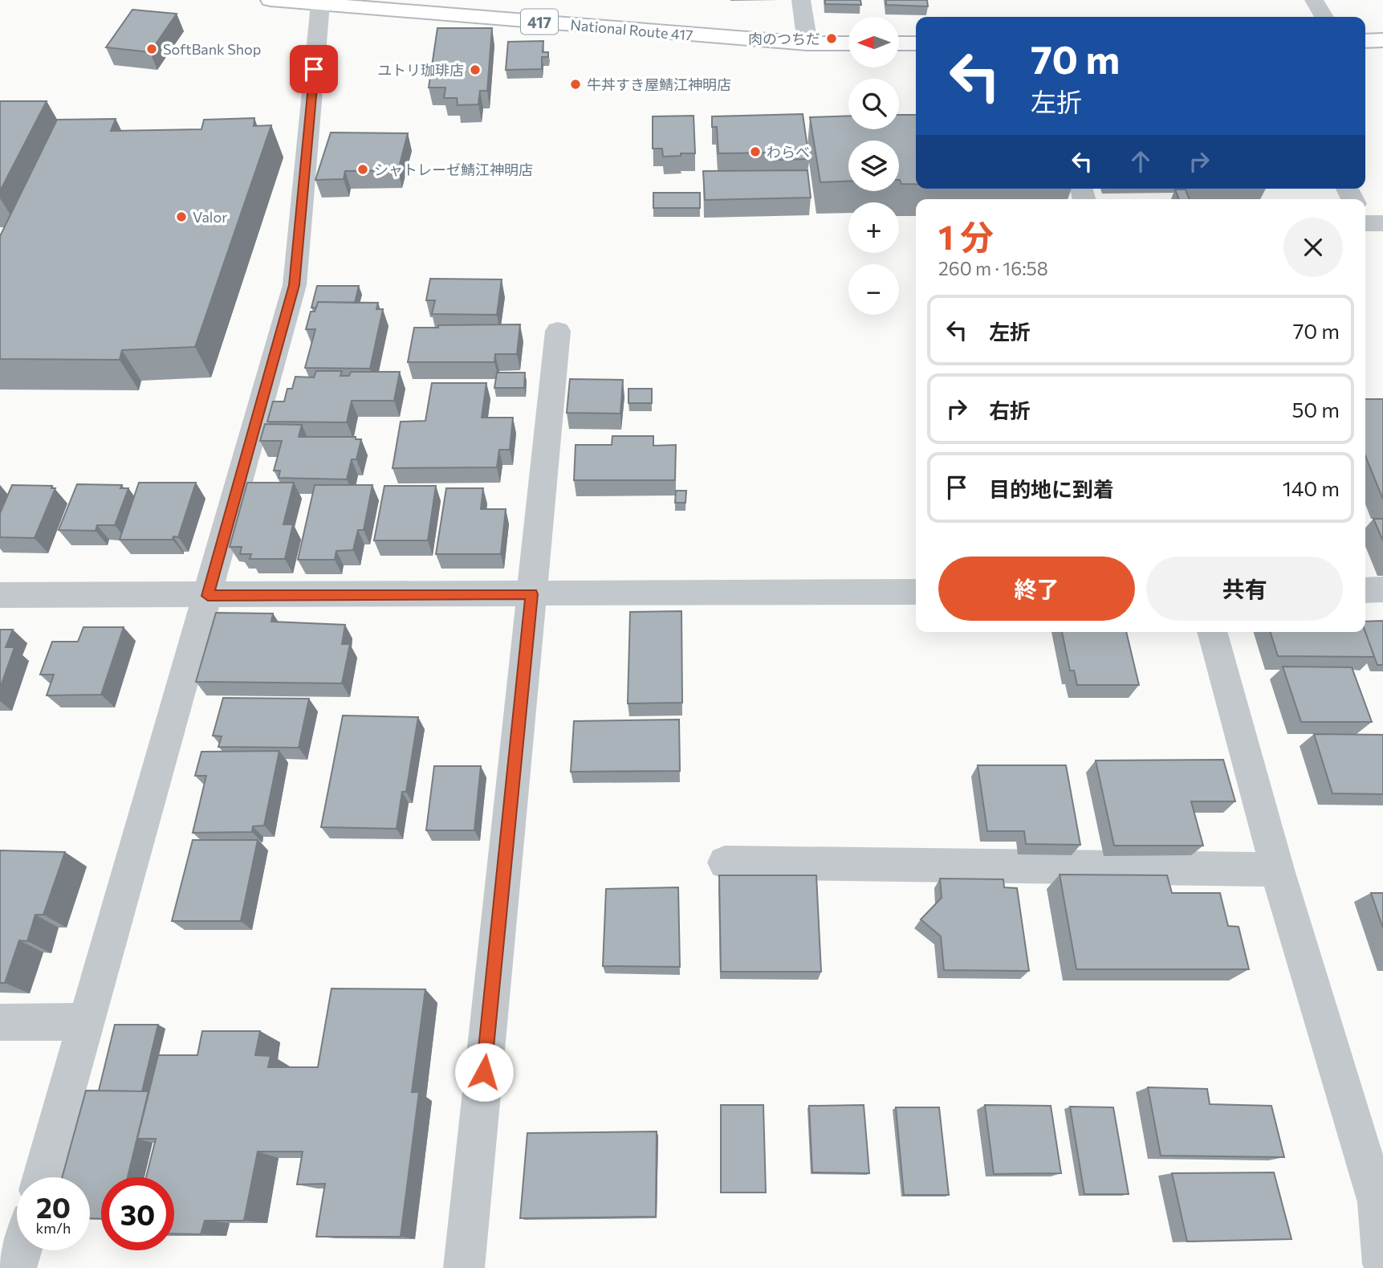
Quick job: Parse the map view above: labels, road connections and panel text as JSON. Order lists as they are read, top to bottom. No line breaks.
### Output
{"streets":{"highway":["417","National Route 417"]},"places":["肉のつちだ","SoftBank Shop","ユトリ珈琲店","牛丼すき屋鯖江神明店","わらべ","シャトレーゼ鯖江神明店","Valor"],"north":"left","page":{"map_buttons":["+","−"],"turn":["70 m","左折"],"heading":["1 分","260 m · 16:58"],"list":[{"name":"左折","value":"70 m"},{"name":"右折","value":"50 m"},{"name":"目的地に到着","value":"140 m"}],"buttons":["終了","共有"],"speed":"20 km/h","limit":"30"}}
